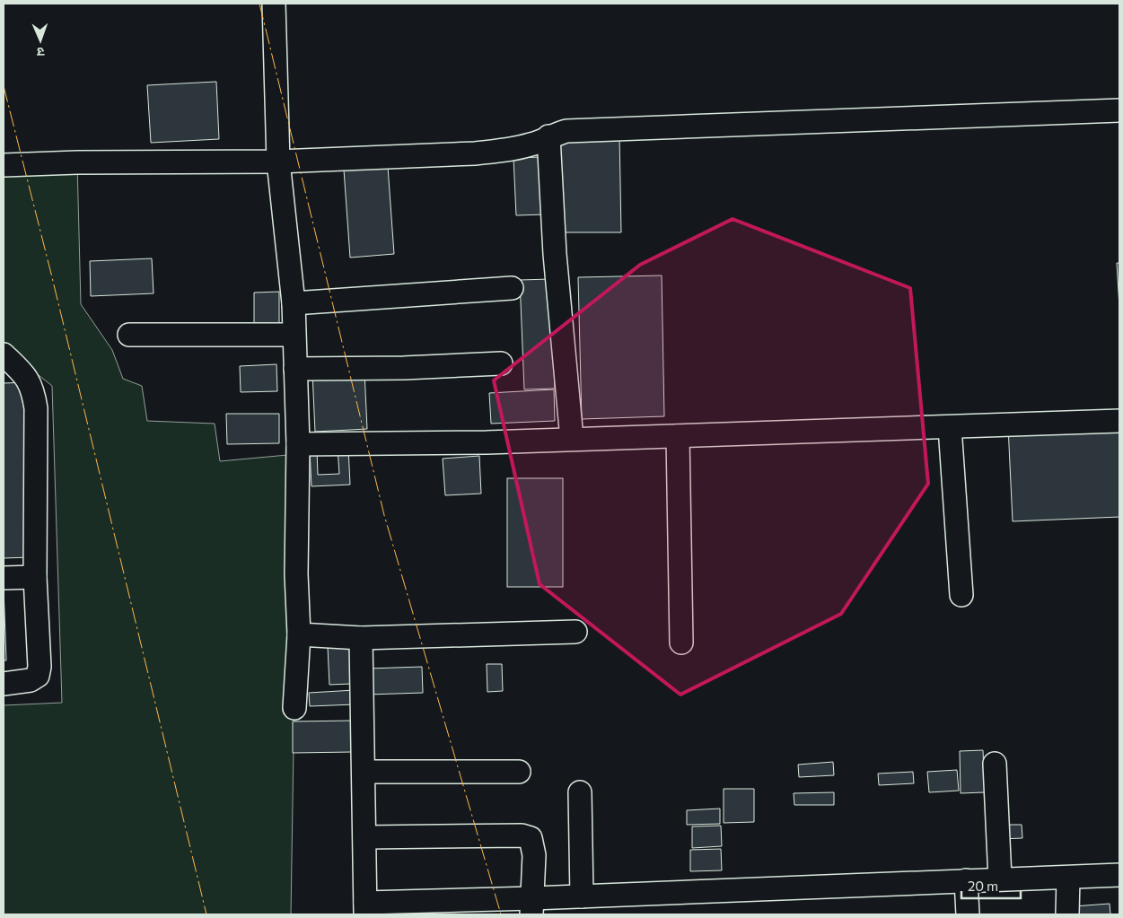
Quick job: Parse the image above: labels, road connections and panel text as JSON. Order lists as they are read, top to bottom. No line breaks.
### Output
{"scale_bar":"20 m","north":"bottom"}
